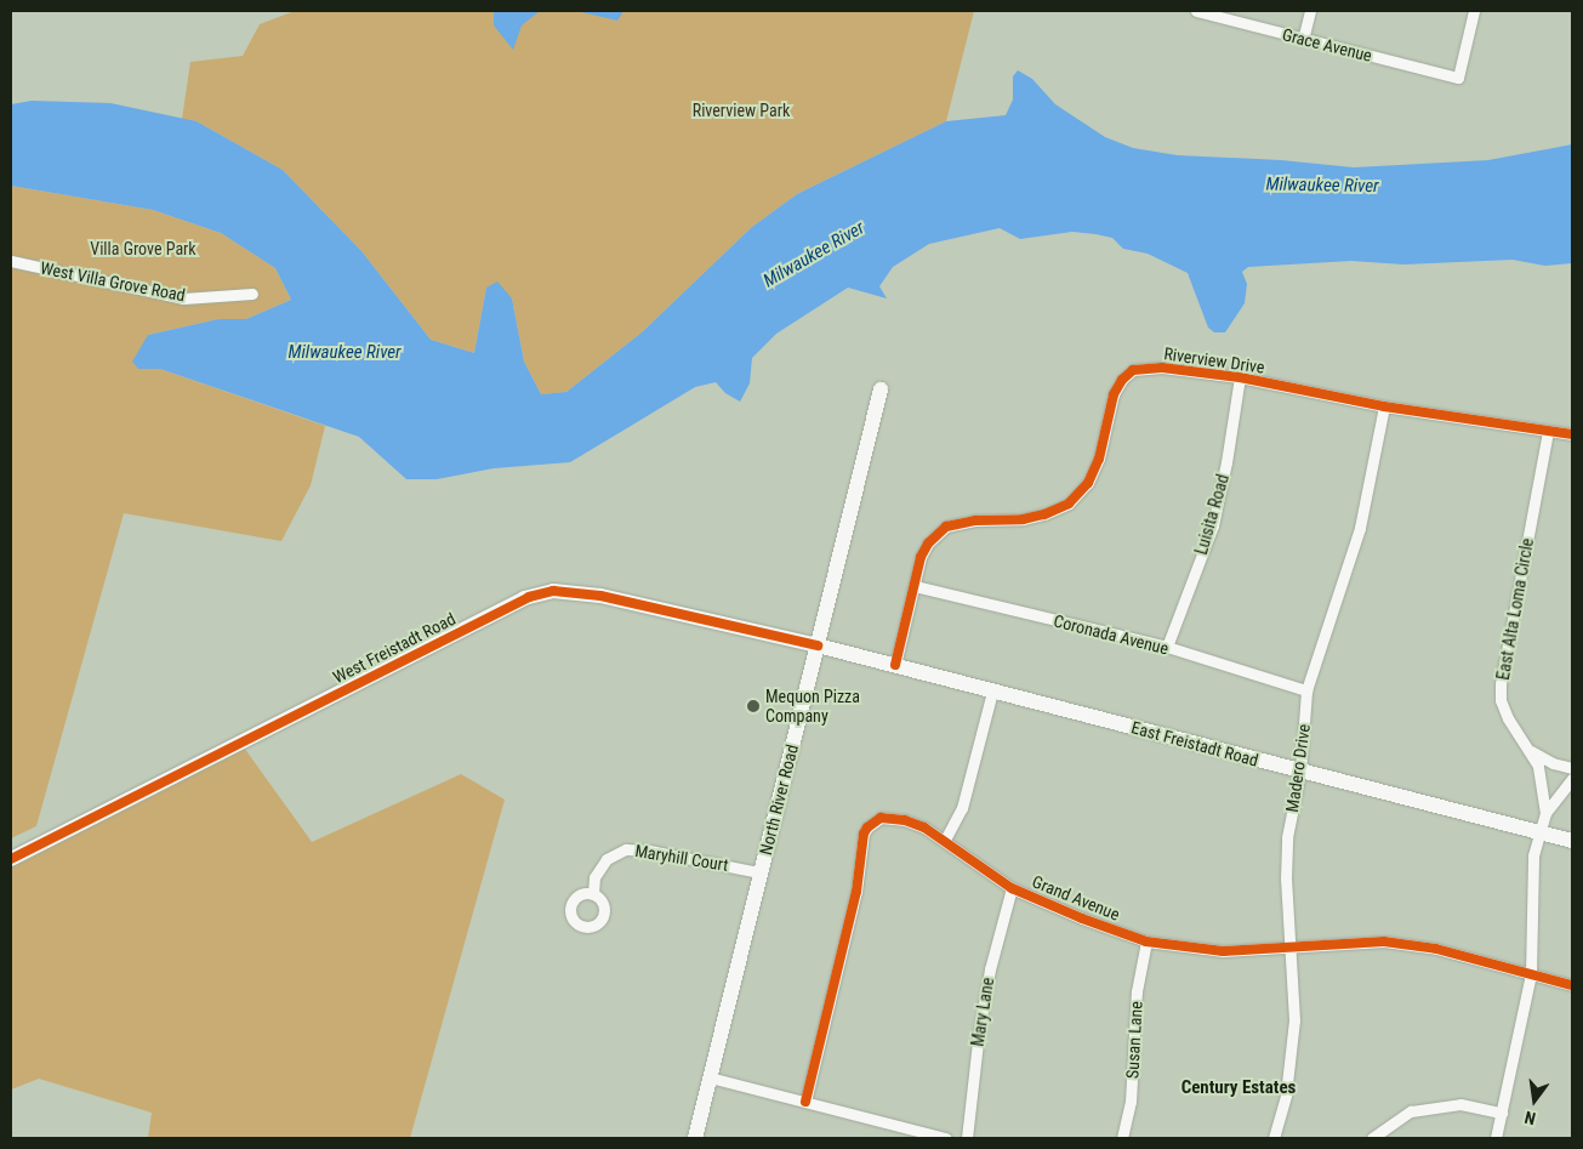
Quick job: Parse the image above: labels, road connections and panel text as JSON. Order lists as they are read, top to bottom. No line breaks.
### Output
{"streets":{"street":["Grace Avenue","West Villa Grove Road","Riverview Drive","Luisita Road","East Alta Loma Circle","Coronada Avenue","West Freistadt Road","East Freistadt Road","Madero Drive","North River Road","Maryhill Court","Grand Avenue","Mary Lane","Susan Lane"]},"crossings":[["Riverview Drive","Luisita Road"],["Riverview Drive","East Alta Loma Circle"],["Riverview Drive","Coronada Avenue"],["Riverview Drive","East Freistadt Road"],["Riverview Drive","Madero Drive"],["Luisita Road","Coronada Avenue"],["Coronada Avenue","Madero Drive"],["West Freistadt Road","East Freistadt Road"],["West Freistadt Road","North River Road"],["East Freistadt Road","Madero Drive"],["East Freistadt Road","North River Road"],["Madero Drive","Grand Avenue"],["North River Road","Maryhill Court"],["Grand Avenue","Mary Lane"],["Grand Avenue","Susan Lane"]],"districts":["Century Estates"],"water":["Milwaukee River"],"parks":["Riverview Park","Villa Grove Park"],"places":["Mequon Pizza Company"],"north":"bottom"}
